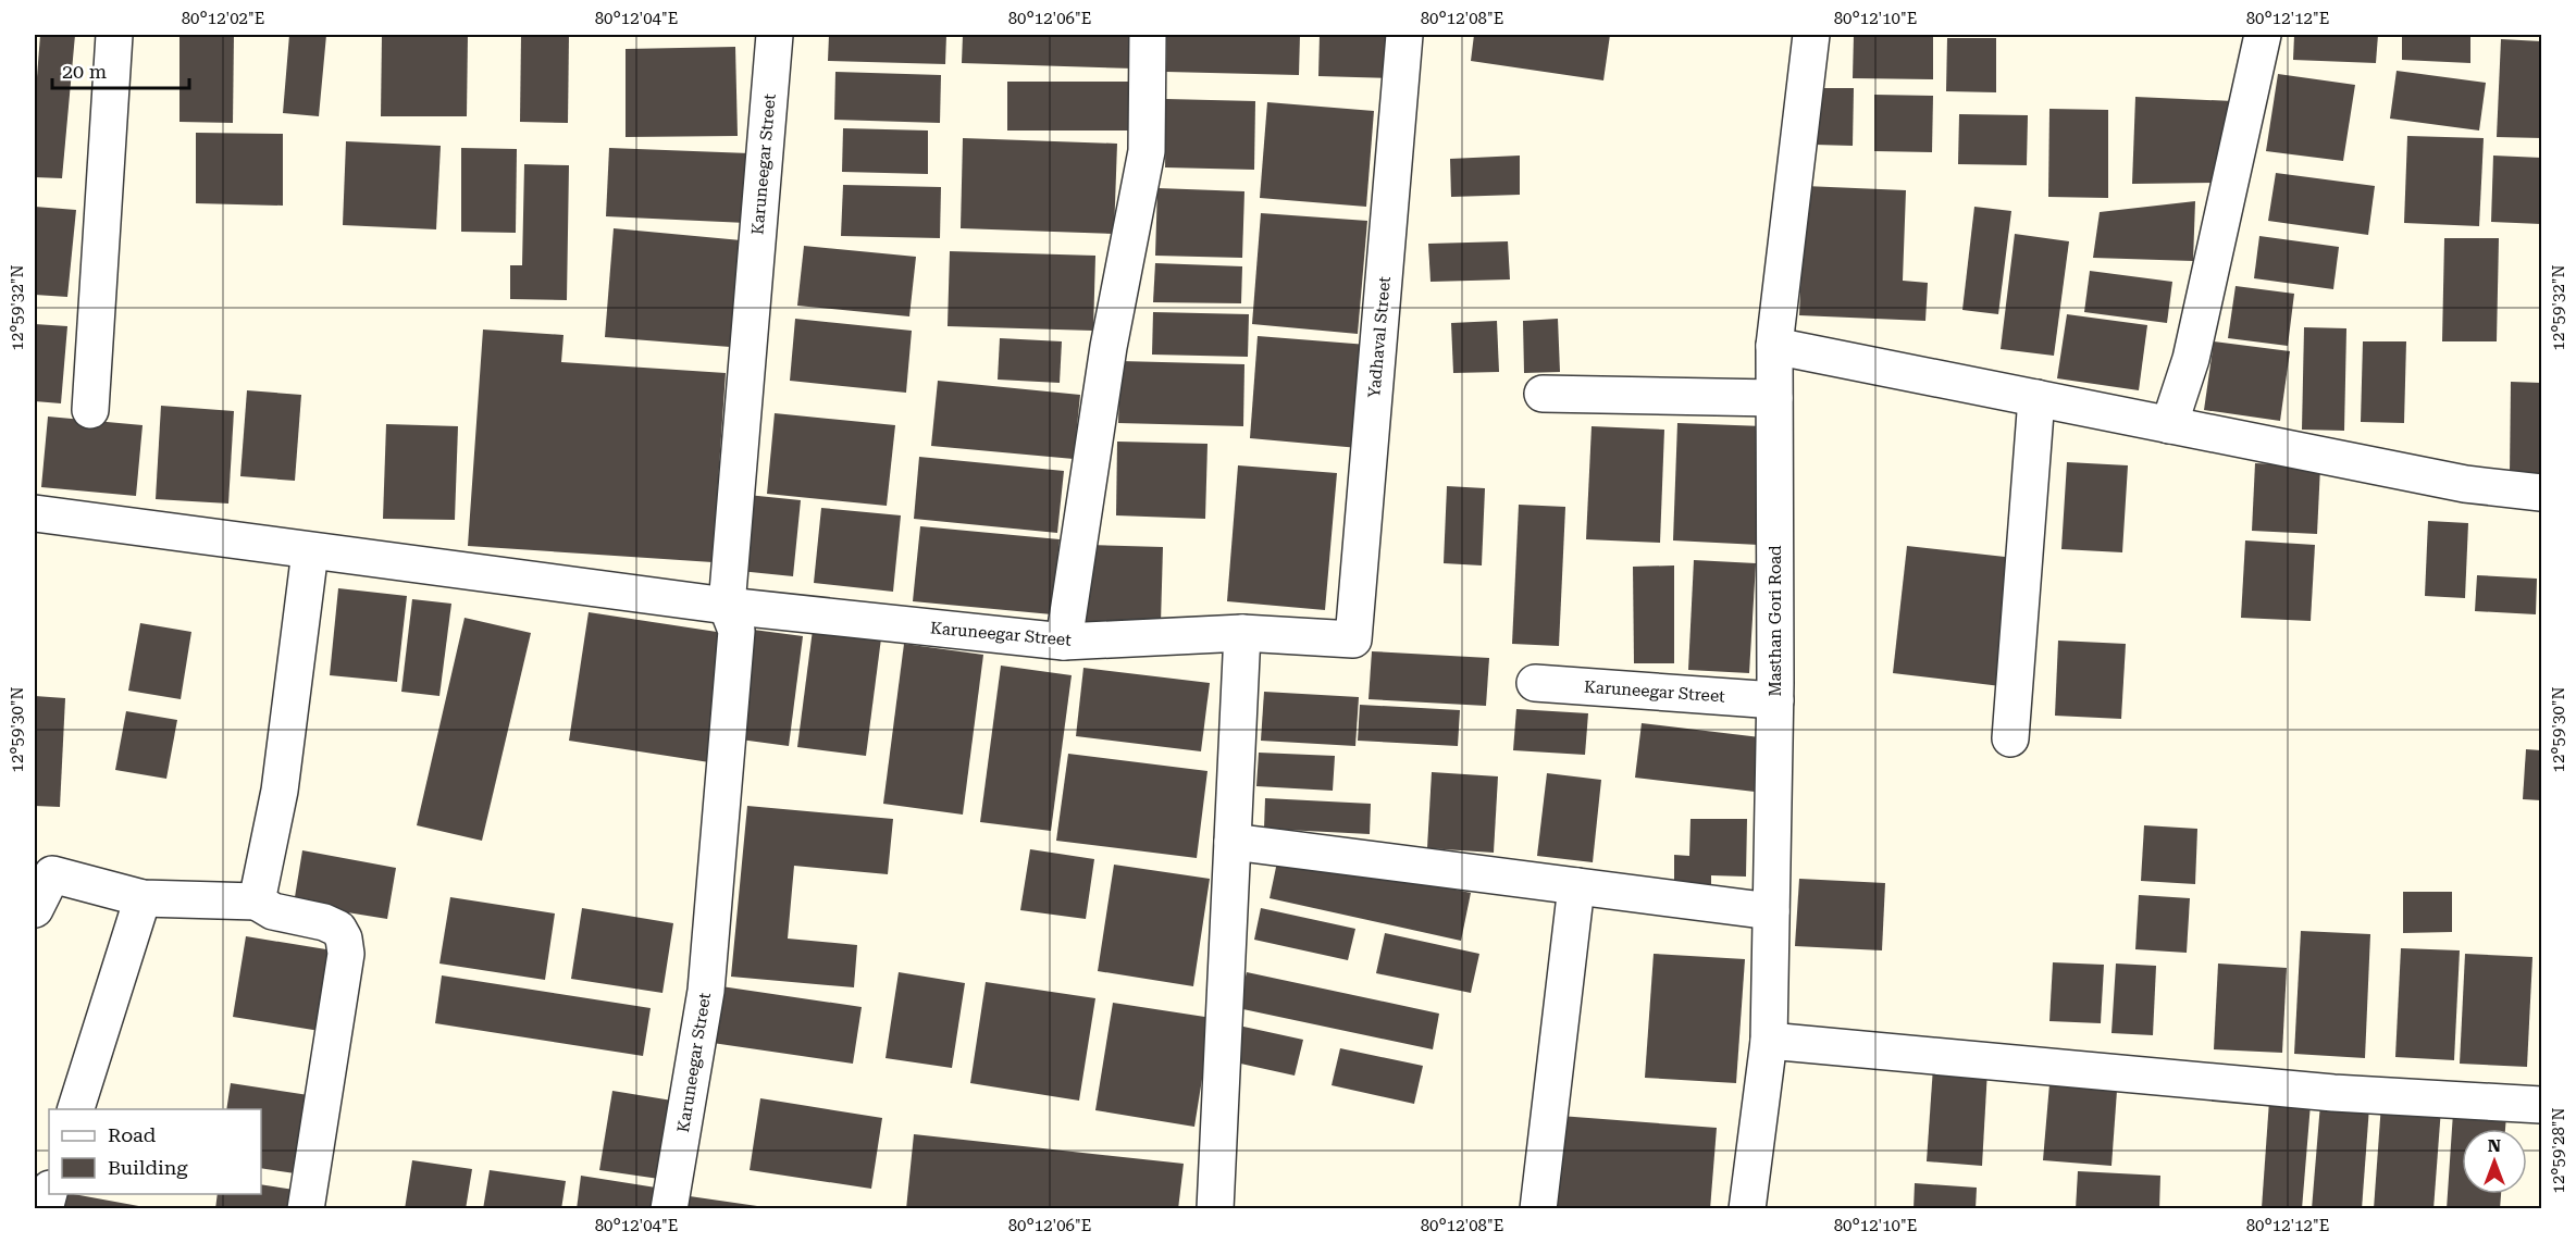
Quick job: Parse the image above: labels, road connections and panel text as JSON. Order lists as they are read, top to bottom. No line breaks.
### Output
{"streets":{"street":["Karuneegar Street","Yadhaval Street","Masthan Gori Road"]},"crossings":[["Karuneegar Street","Yadhaval Street"],["Karuneegar Street","Masthan Gori Road"]],"legend":["Road","Building"],"scale_bar":"20 m","north":"top","coordinates":["80°12'02\"E","80°12'04\"E","80°12'06\"E","80°12'08\"E","80°12'10\"E","80°12'12\"E","12°59'32\"N","12°59'30\"N","12°59'28\"N"]}
